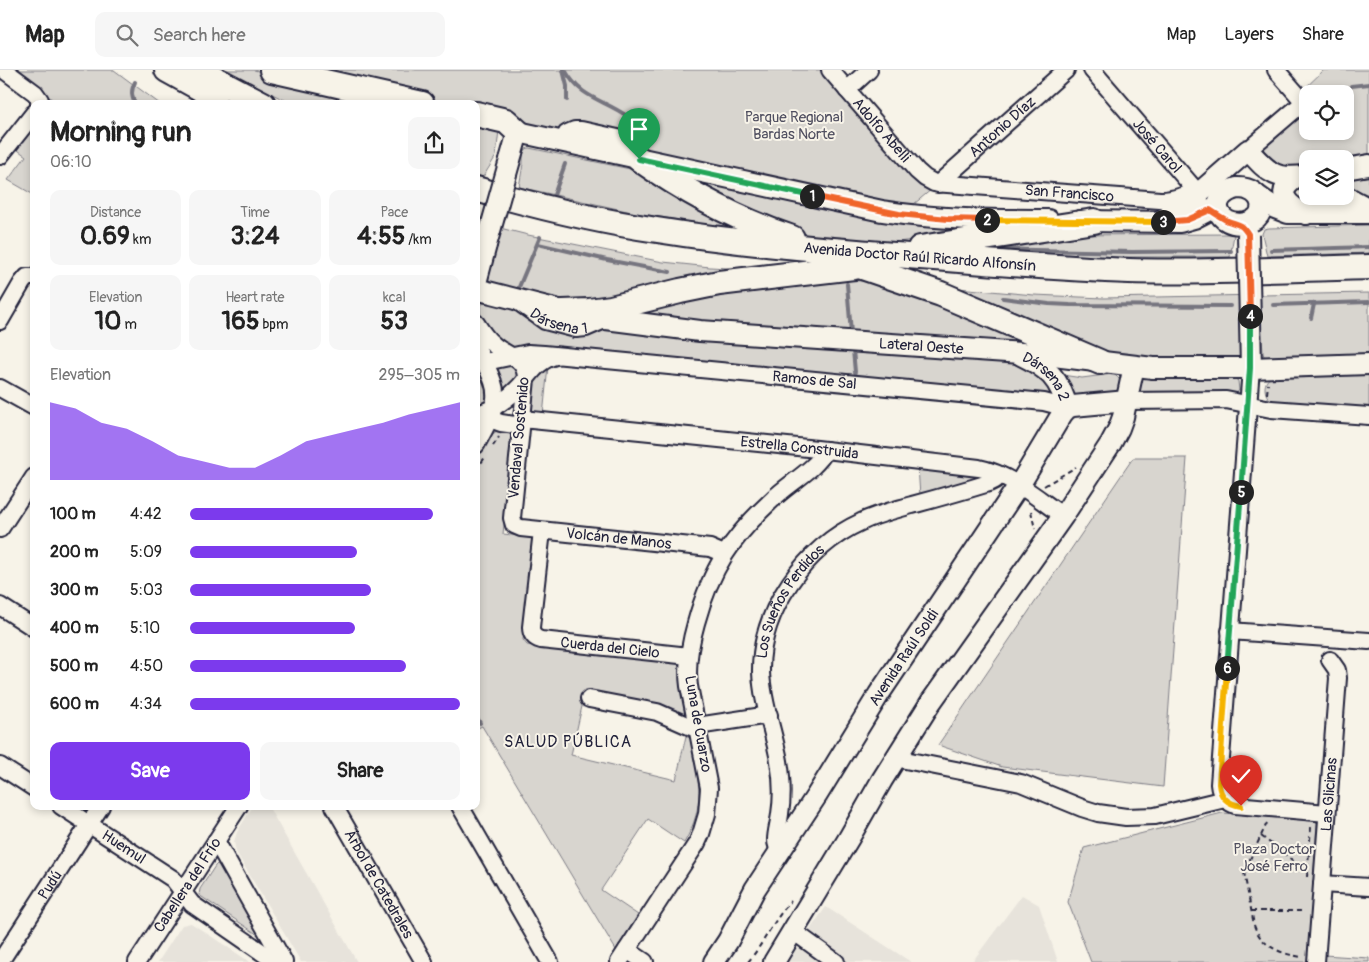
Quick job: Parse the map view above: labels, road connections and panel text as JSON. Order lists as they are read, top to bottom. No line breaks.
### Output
{"streets":{"highway":["Avenida Doctor Raúl Ricardo Alfonsín"],"main road":["Lateral Oeste","Dársena 2","Avenida Raúl Soldi"],"street":["Antonio Díaz","Adolfo Abelli","José Carol","San Francisco","Dársena 1","Ramos de Sal","Vendaval Sostenido","Estrella Construida","Volcán de Manos","Los Sueños Perdidos","Cuerda del Cielo","Luna de Cuarzo","Las Glicinas","Huemul","Pudú","Cabellera del Frío","Árbol de Catedrales"]},"crossings":[["Antonio Díaz","Adolfo Abelli"],["Antonio Díaz","San Francisco"],["Adolfo Abelli","San Francisco"],["José Carol","San Francisco"],["Dársena 1","Lateral Oeste"],["Lateral Oeste","Dársena 2"],["Ramos de Sal","Dársena 2"],["Ramos de Sal","Vendaval Sostenido"],["Ramos de Sal","Estrella Construida"],["Ramos de Sal","Avenida Raúl Soldi"],["Dársena 2","Avenida Raúl Soldi"],["Vendaval Sostenido","Estrella Construida"],["Vendaval Sostenido","Volcán de Manos"],["Estrella Construida","Los Sueños Perdidos"],["Estrella Construida","Avenida Raúl Soldi"],["Estrella Construida","Luna de Cuarzo"],["Volcán de Manos","Cuerda del Cielo"],["Volcán de Manos","Luna de Cuarzo"],["Los Sueños Perdidos","Avenida Raúl Soldi"],["Cuerda del Cielo","Luna de Cuarzo"],["Huemul","Pudú"],["Huemul","Cabellera del Frío"]],"districts":["SALUD PÚBLICA"],"parks":["Parque Regional Bardas Norte","Plaza Doctor José Ferro"],"page":{"header":"Map","search":"Search here","nav":["Map","Layers","Share"],"heading":["Morning run","06:10"],"pins":["1","2","3","4","5","6"],"stats":[["Distance","0.69 km"],["Time","3:24"],["Pace","4:55 /km"],["Elevation","10 m"],["Heart rate","165 bpm"],["kcal","53"]],"chart":["Elevation","295–305 m"],"list":[{"name":"100 m","note":"4:42"},{"name":"200 m","note":"5:09"},{"name":"300 m","note":"5:03"},{"name":"400 m","note":"5:10"},{"name":"500 m","note":"4:50"},{"name":"600 m","note":"4:34"}],"buttons":["Save","Share"]}}
